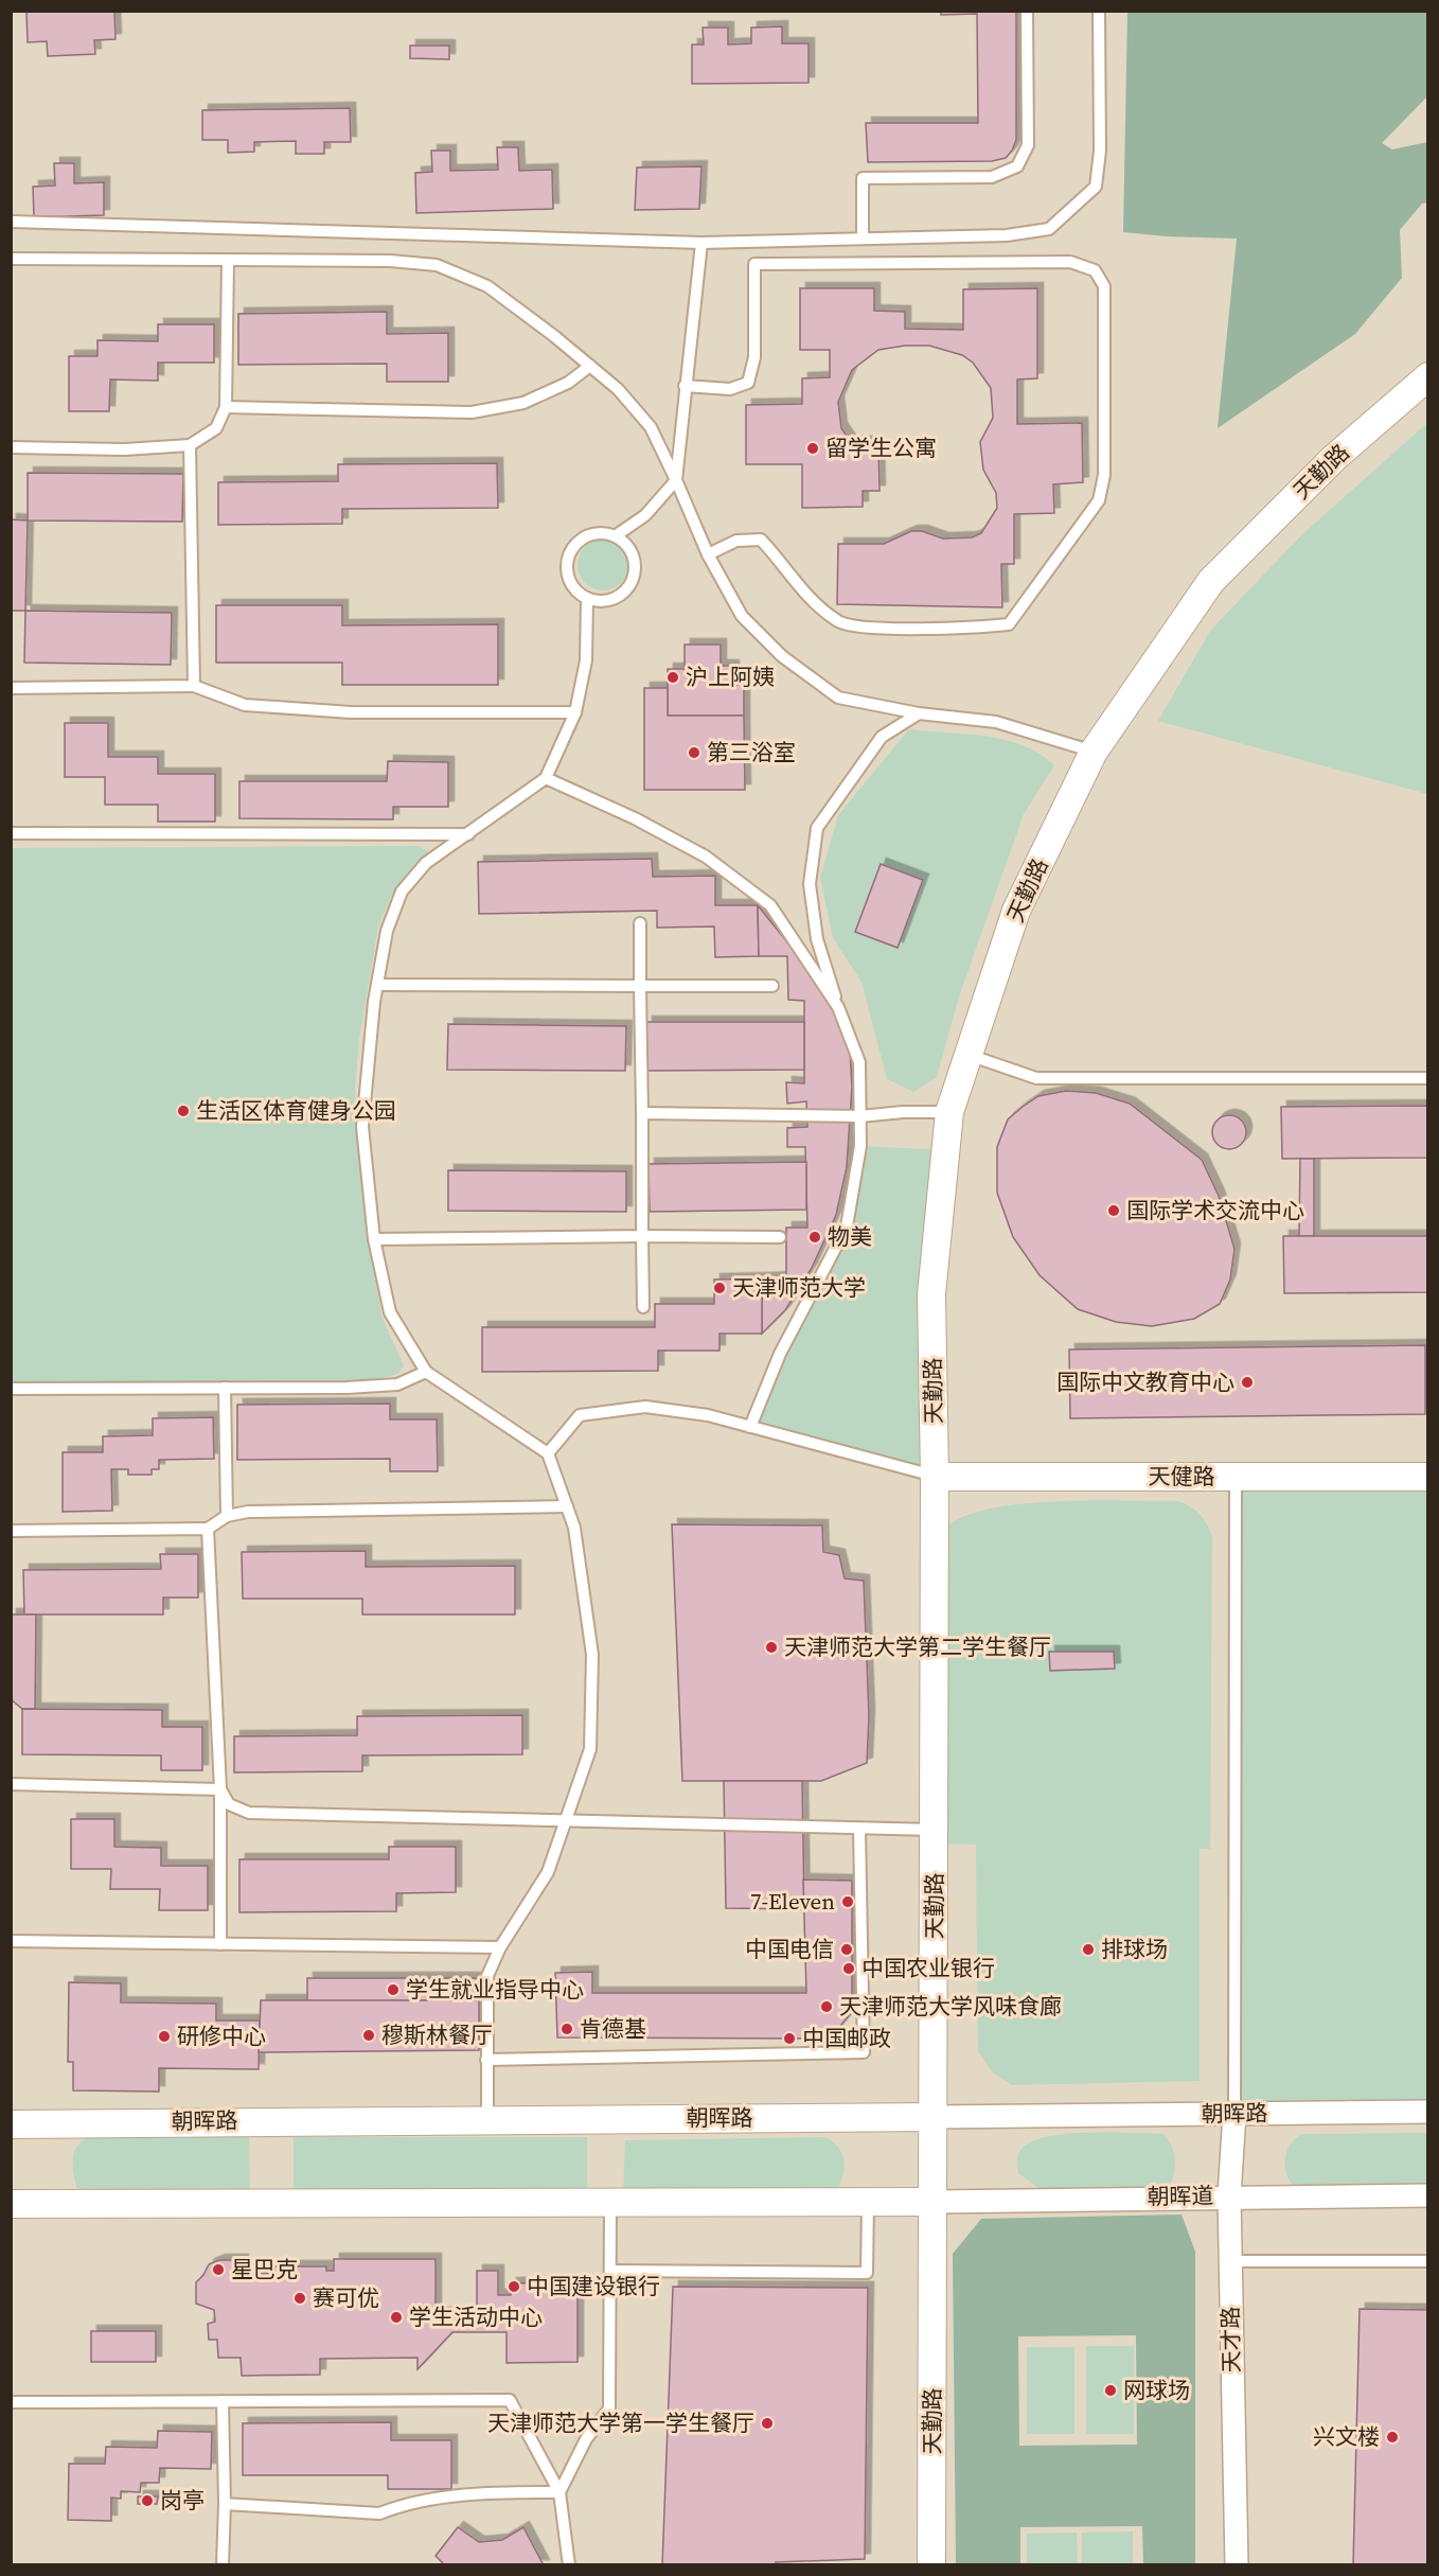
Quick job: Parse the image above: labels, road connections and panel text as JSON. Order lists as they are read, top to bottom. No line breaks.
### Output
{"streets":{"street":["天勤路","天健路","朝晖路","朝晖道","天才路"]},"crossings":[["天勤路","天健路"],["天勤路","朝晖路"],["天勤路","朝晖道"],["朝晖路","天才路"],["朝晖道","天才路"]],"places":["留学生公寓","沪上阿姨","第三浴室","生活区体育健身公园","国际学术交流中心","物美","天津师范大学","国际中文教育中心","天津师范大学第二学生餐厅","7-Eleven","中国电信","排球场","中国农业银行","学生就业指导中心","天津师范大学风味食廊","肯德基","穆斯林餐厅","研修中心","中国邮政","星巴克","中国建设银行","赛可优","学生活动中心","网球场","天津师范大学第一学生餐厅","兴文楼","岗亭"]}
